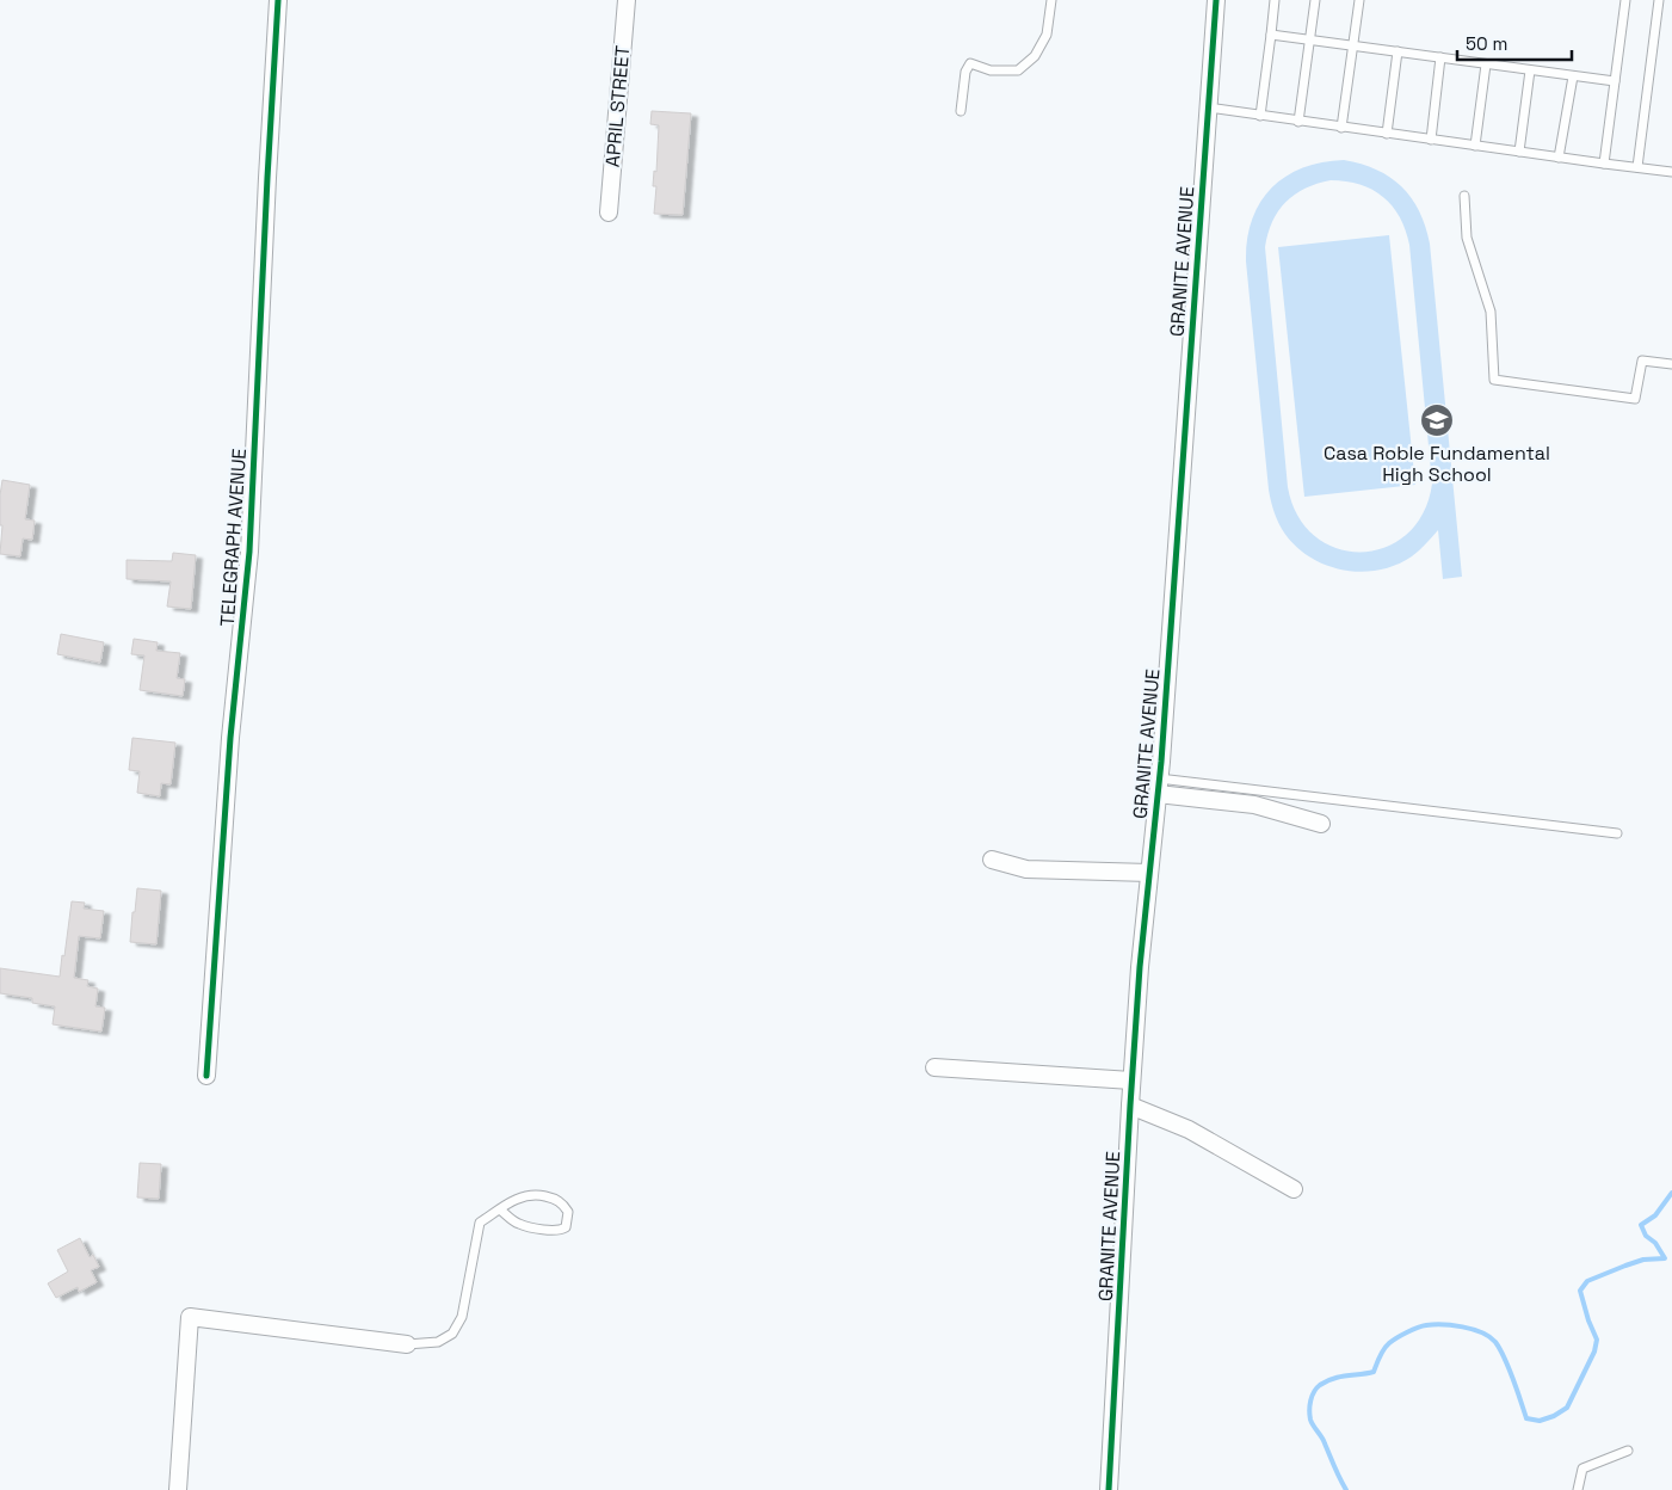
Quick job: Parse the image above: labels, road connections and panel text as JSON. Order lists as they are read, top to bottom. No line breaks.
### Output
{"streets":{"street":["APRIL STREET","GRANITE AVENUE","TELEGRAPH AVENUE"]},"places":{"school or university":["Casa Roble Fundamental High School"]},"scale_bar":"50 m"}
